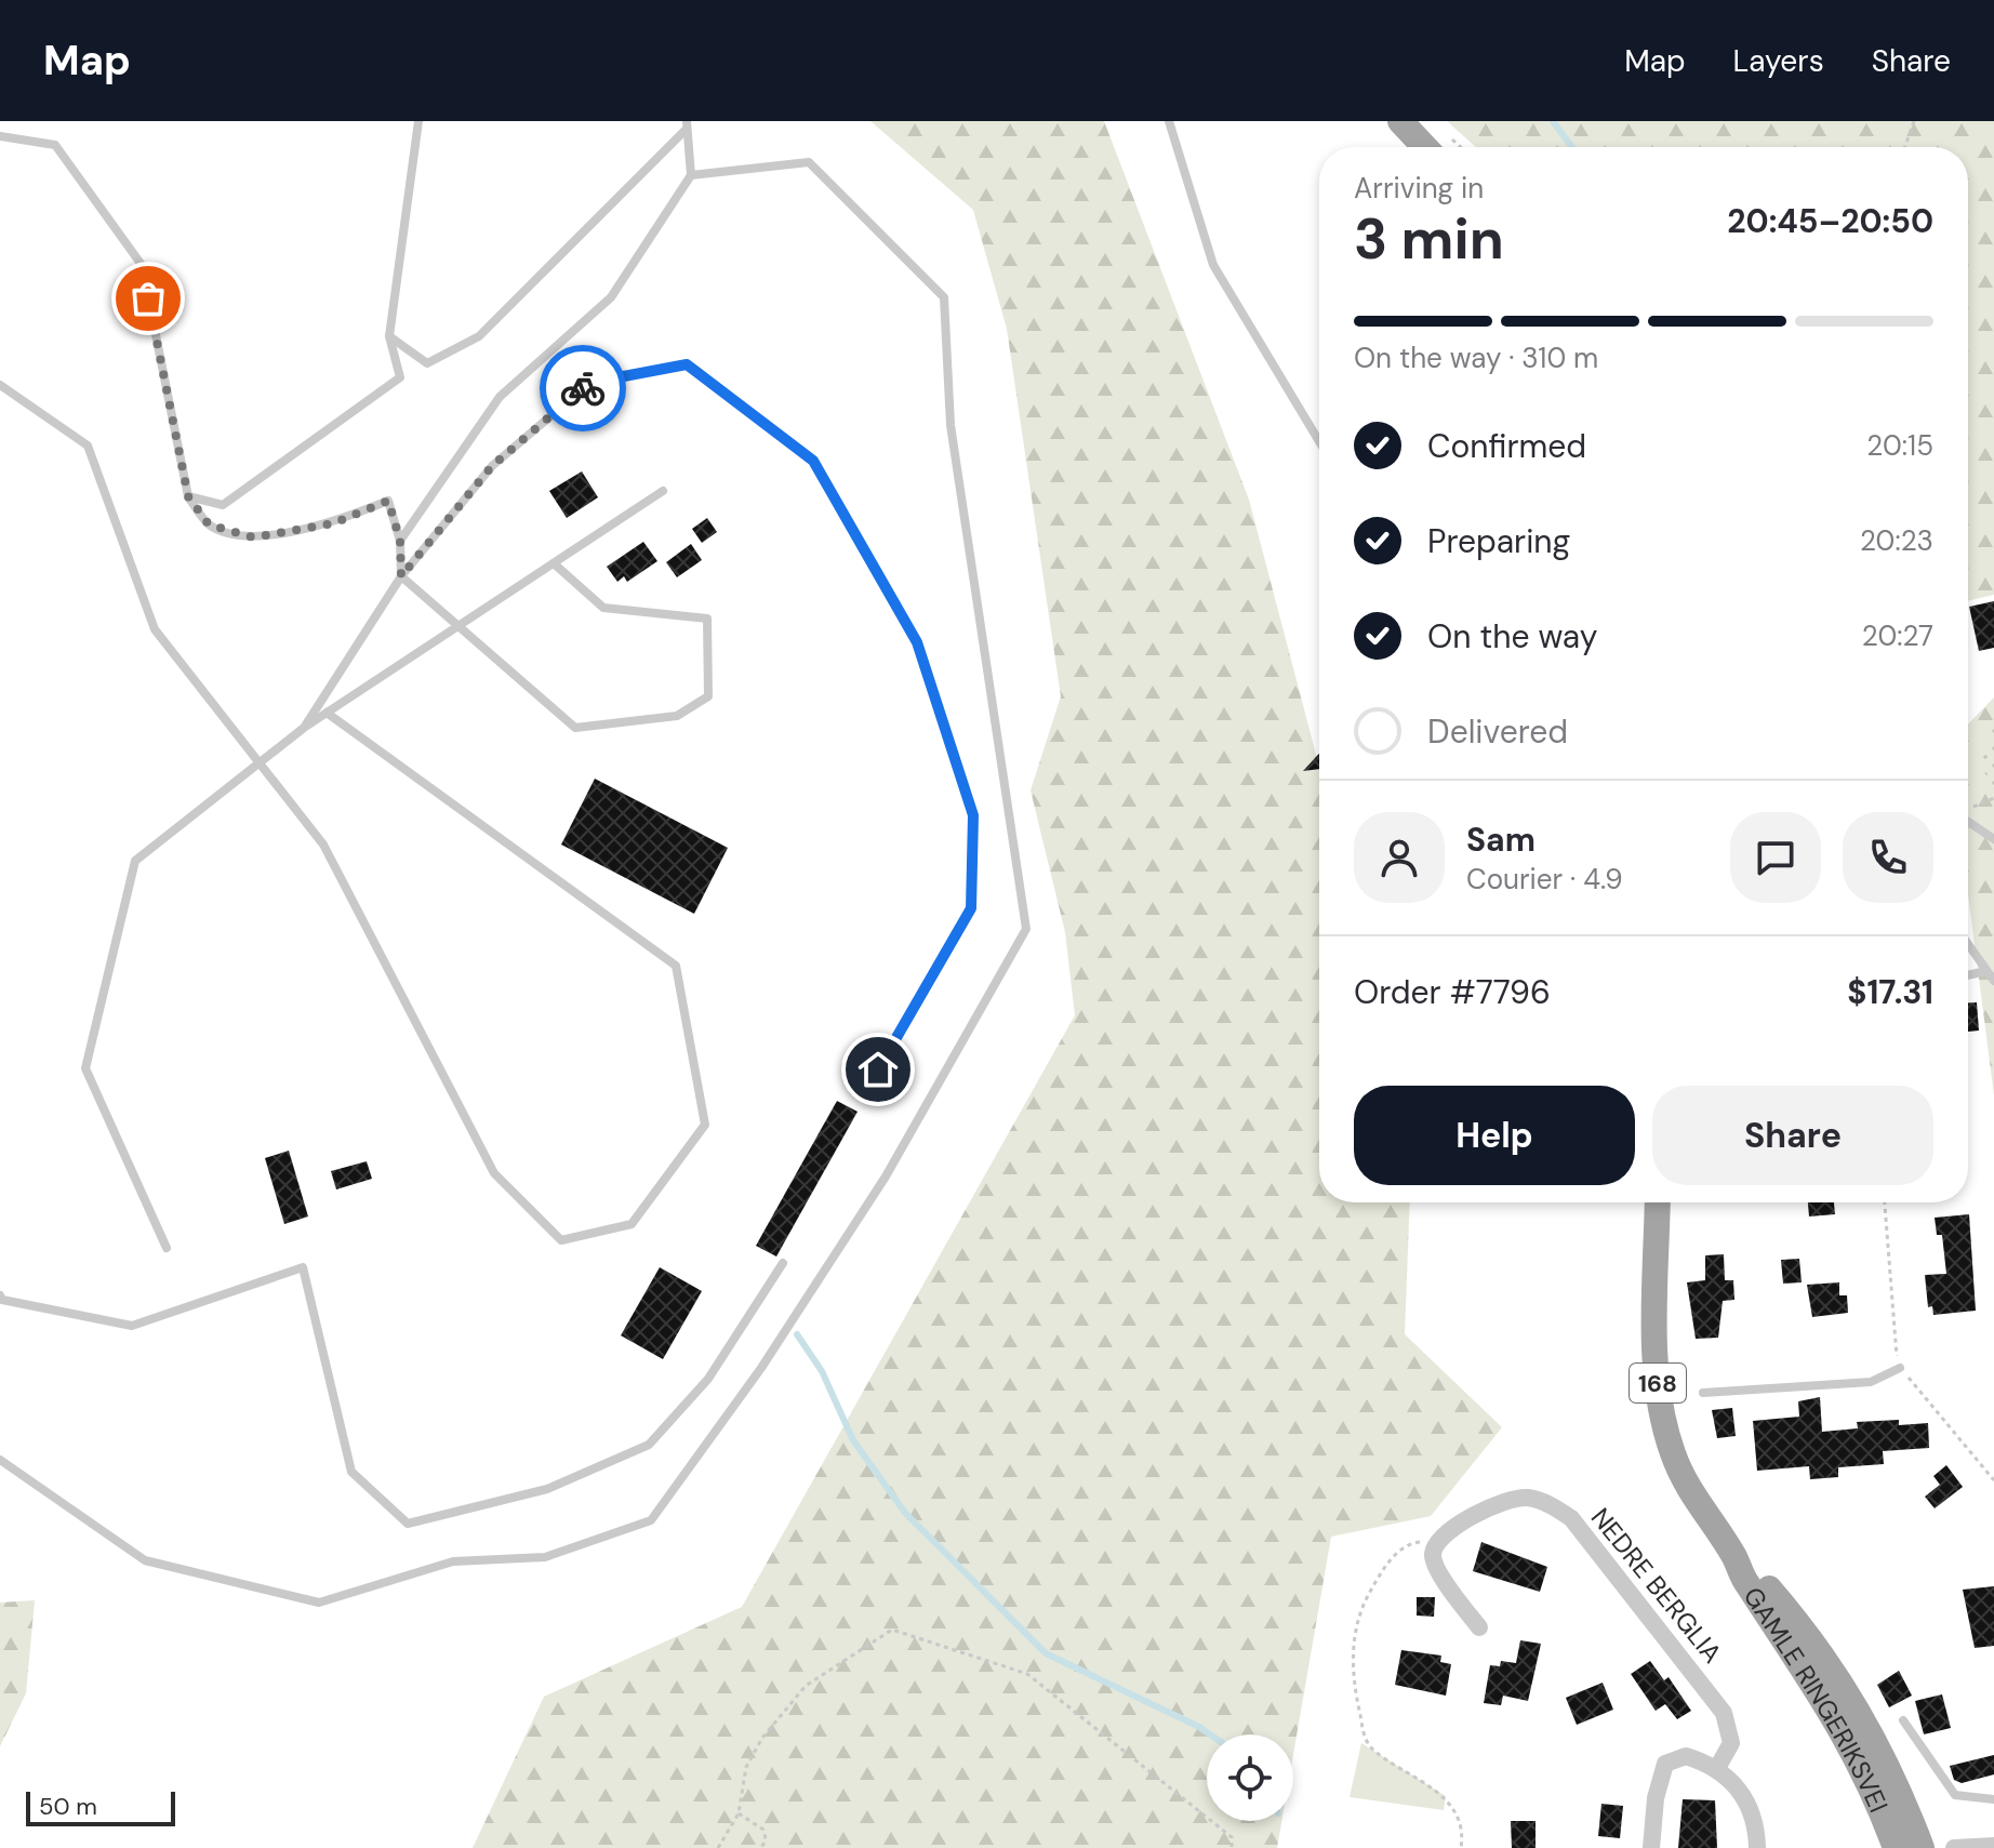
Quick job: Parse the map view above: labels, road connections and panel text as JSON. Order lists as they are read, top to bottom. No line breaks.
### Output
{"streets":{"main road":["168","GAMLE RINGERIKSVEI"],"street":["NEDRE BERGLIA"]},"scale_bar":"50 m","page":{"header":"Map","nav":["Map","Layers","Share"],"heading":["3 min","Arriving in","20:45–20:50"],"panel":["Sam","Courier · 4.9","Order #7796","$17.31"],"bar":"On the way · 310 m","list":[["Confirmed","20:15"],["Preparing","20:23"],["On the way","20:27"],"Delivered"],"buttons":["Help","Share"],"scale":"50 m"}}
